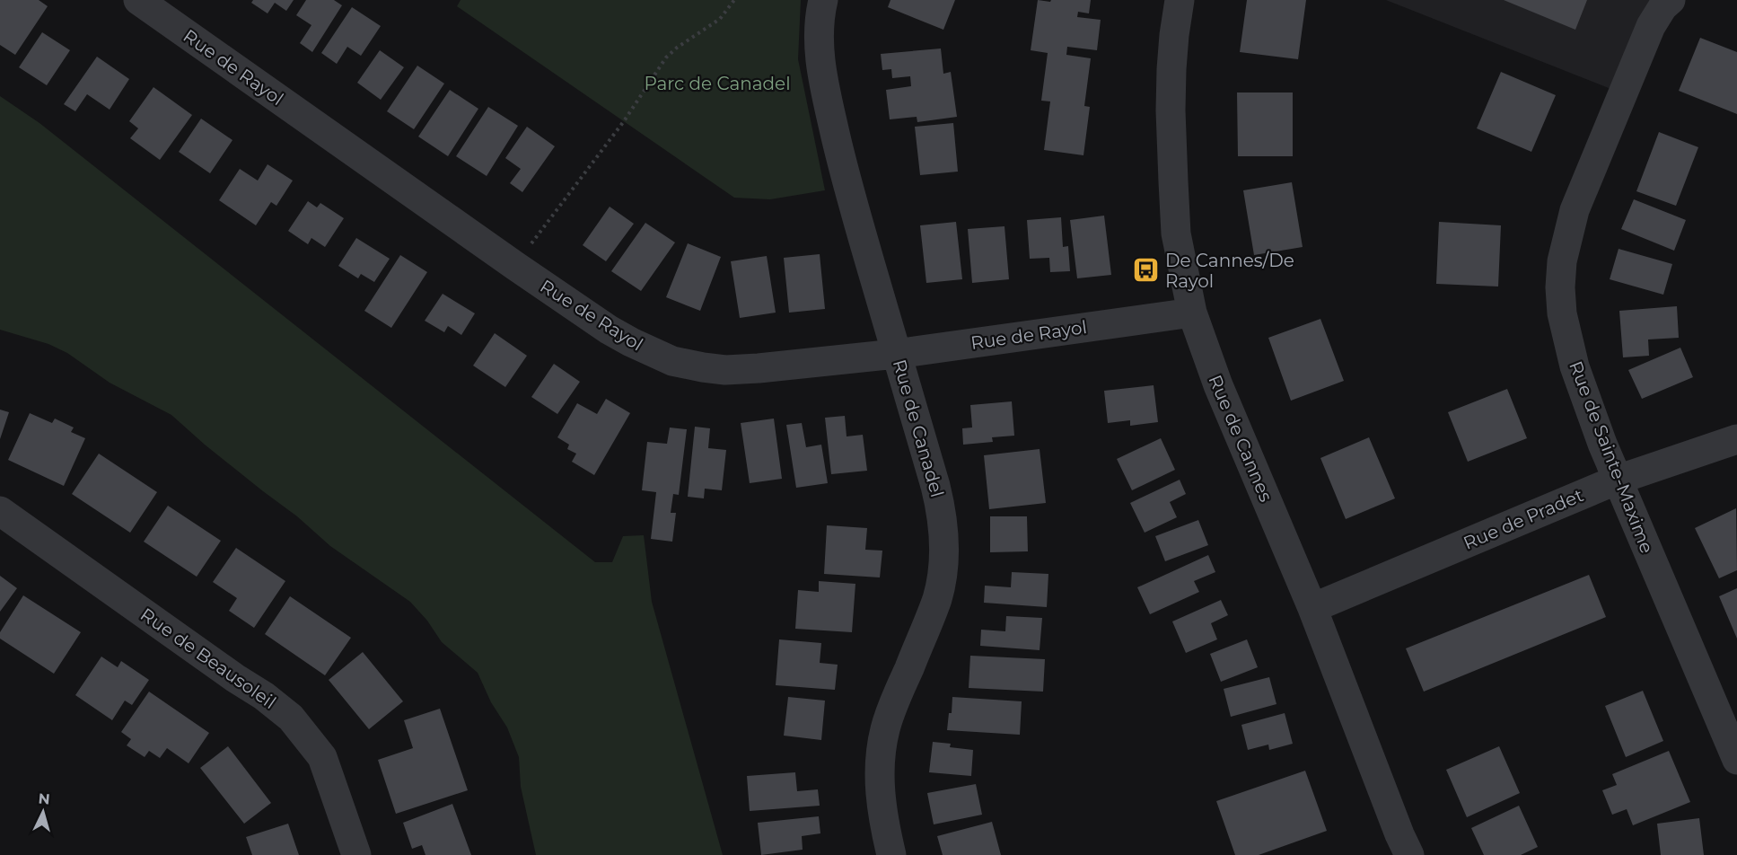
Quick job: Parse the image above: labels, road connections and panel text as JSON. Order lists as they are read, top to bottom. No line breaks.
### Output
{"streets":{"street":["Rue de Rayol","Rue de Canadel","Rue de Cannes","Rue de Sainte-Maxime","Rue de Pradet","Rue de Beausoleil"]},"crossings":[["Rue de Rayol","Rue de Canadel"],["Rue de Rayol","Rue de Cannes"],["Rue de Cannes","Rue de Pradet"],["Rue de Sainte-Maxime","Rue de Pradet"]],"parks":["Parc de Canadel"],"places":{"bus stop":["De Cannes/De Rayol"]},"north":"top"}
